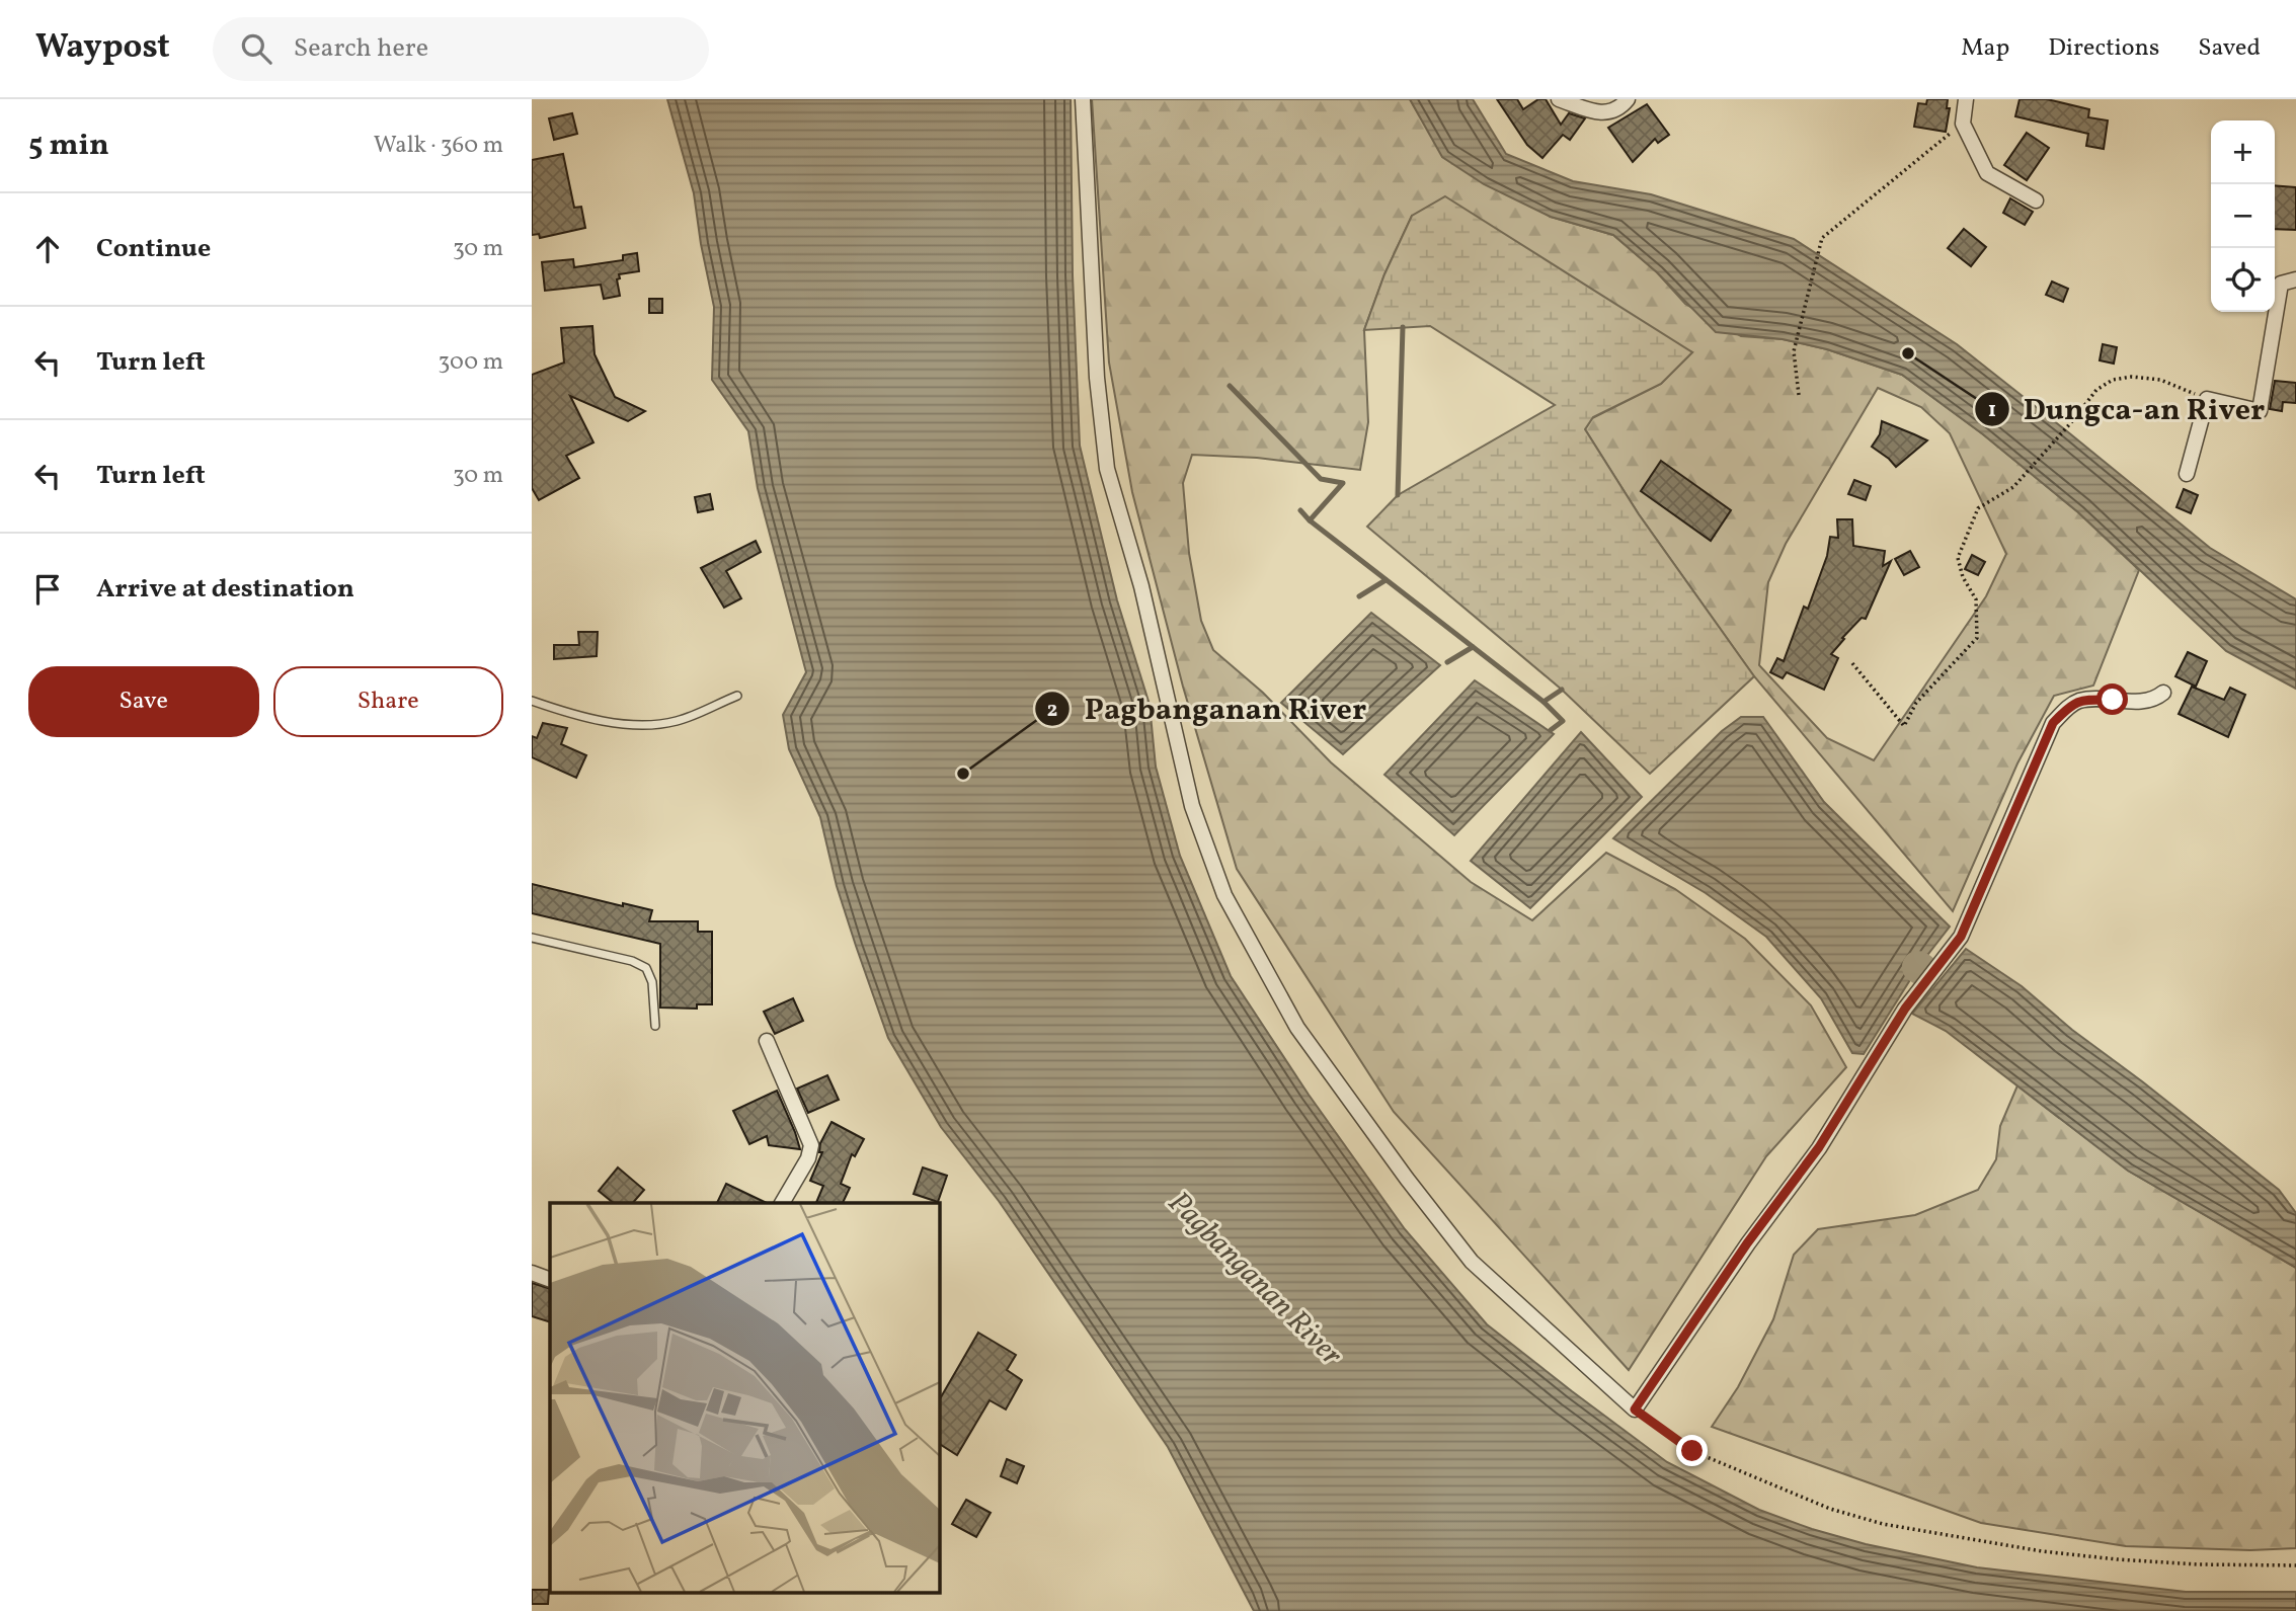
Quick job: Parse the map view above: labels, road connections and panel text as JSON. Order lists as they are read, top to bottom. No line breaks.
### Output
{"water":["Pagbanganan River"],"places":["Dungca-an River","Pagbanganan River"],"page":{"header":"Waypost","search":"Search here","nav":["Map","Directions","Saved"],"heading":["5 min","Walk · 360 m"],"map_buttons":["+","−"],"list":[["Continue","30 m"],["Turn left","300 m"],["Turn left","30 m"],"Arrive at destination"],"buttons":["Save","Share"]}}
